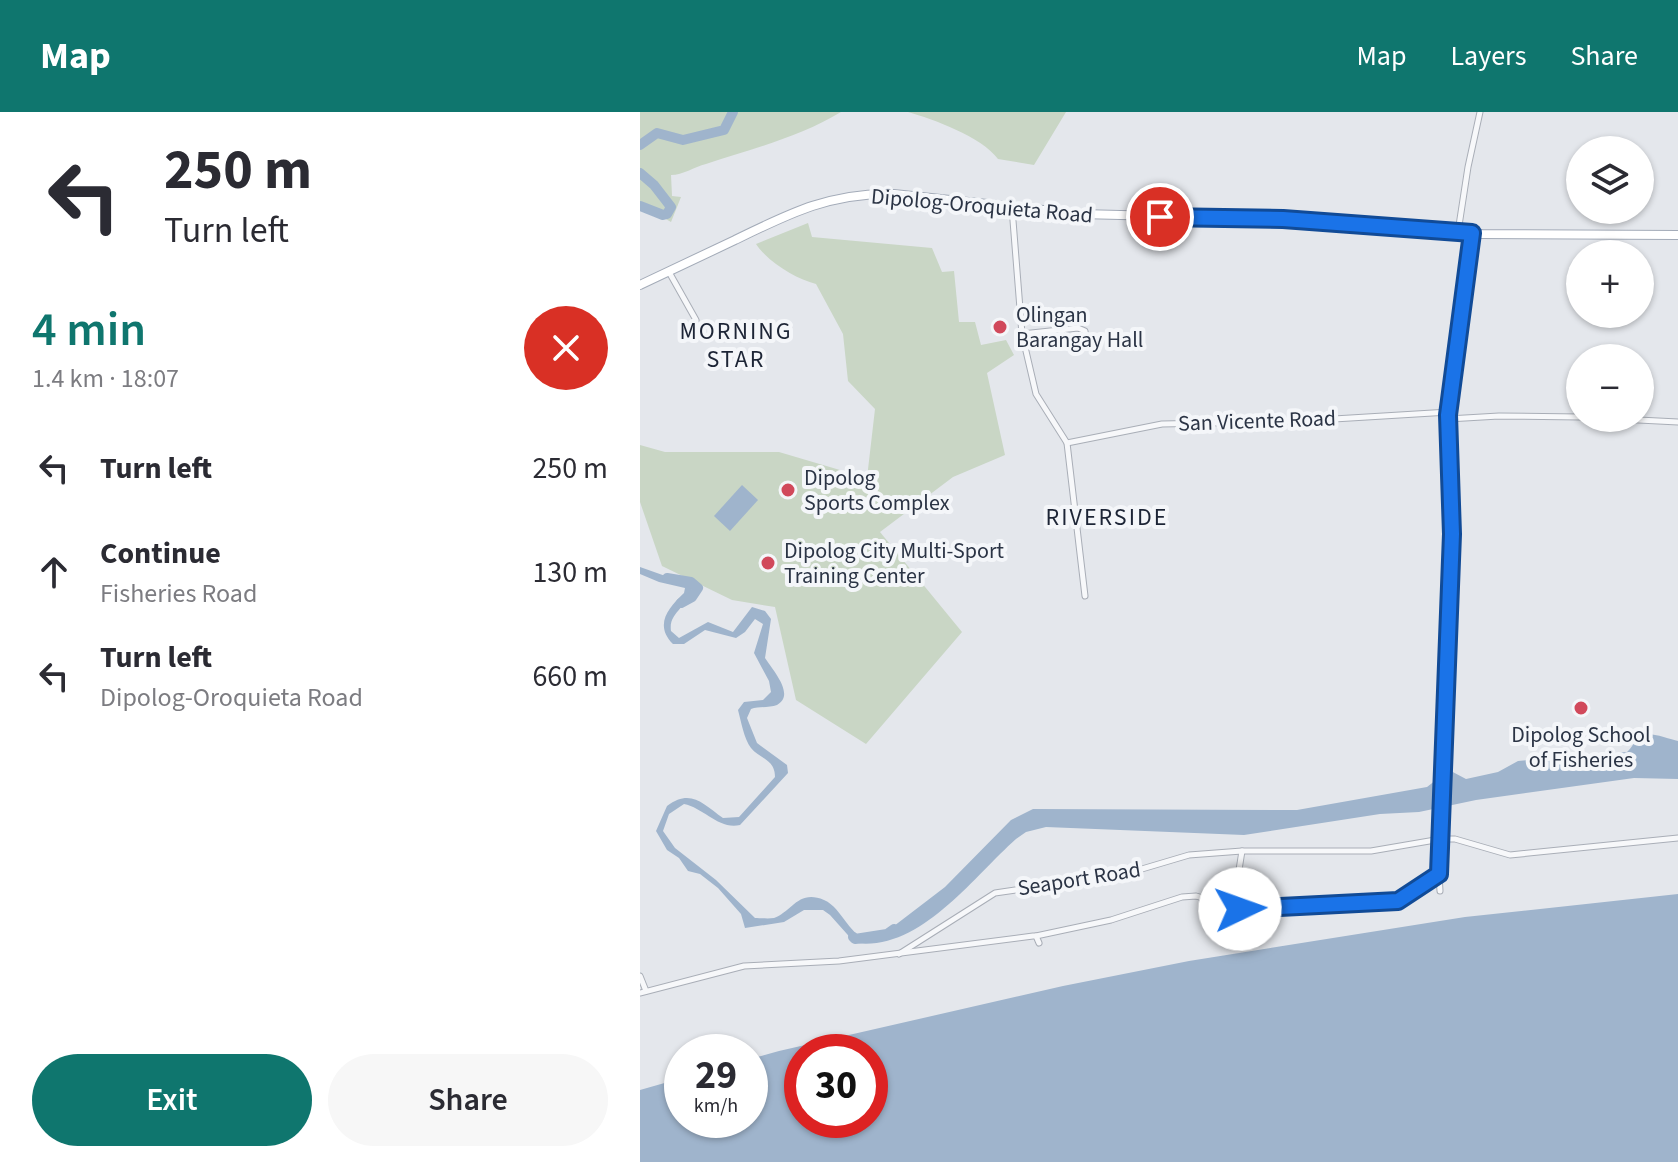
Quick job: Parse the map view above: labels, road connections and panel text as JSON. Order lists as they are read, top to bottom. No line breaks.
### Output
{"streets":{"main road":["Dipolog-Oroquieta Road"],"street":["San Vicente Road","Seaport Road"]},"districts":["MORNING STAR","RIVERSIDE"],"places":["Olingan Barangay Hall","Dipolog Sports Complex","Dipolog City Multi-Sport Training Center","Dipolog School of Fisheries"],"page":{"header":"Map","nav":["Map","Layers","Share"],"turn":["250 m","Turn left"],"map_buttons":["+","−"],"heading":["4 min","1.4 km · 18:07"],"list":[{"name":"Turn left","value":"250 m"},{"name":"Continue","note":"Fisheries Road","value":"130 m"},{"name":"Turn left","note":"Dipolog-Oroquieta Road","value":"660 m"}],"speed":"29 km/h","limit":"30","buttons":["Exit","Share"]}}
